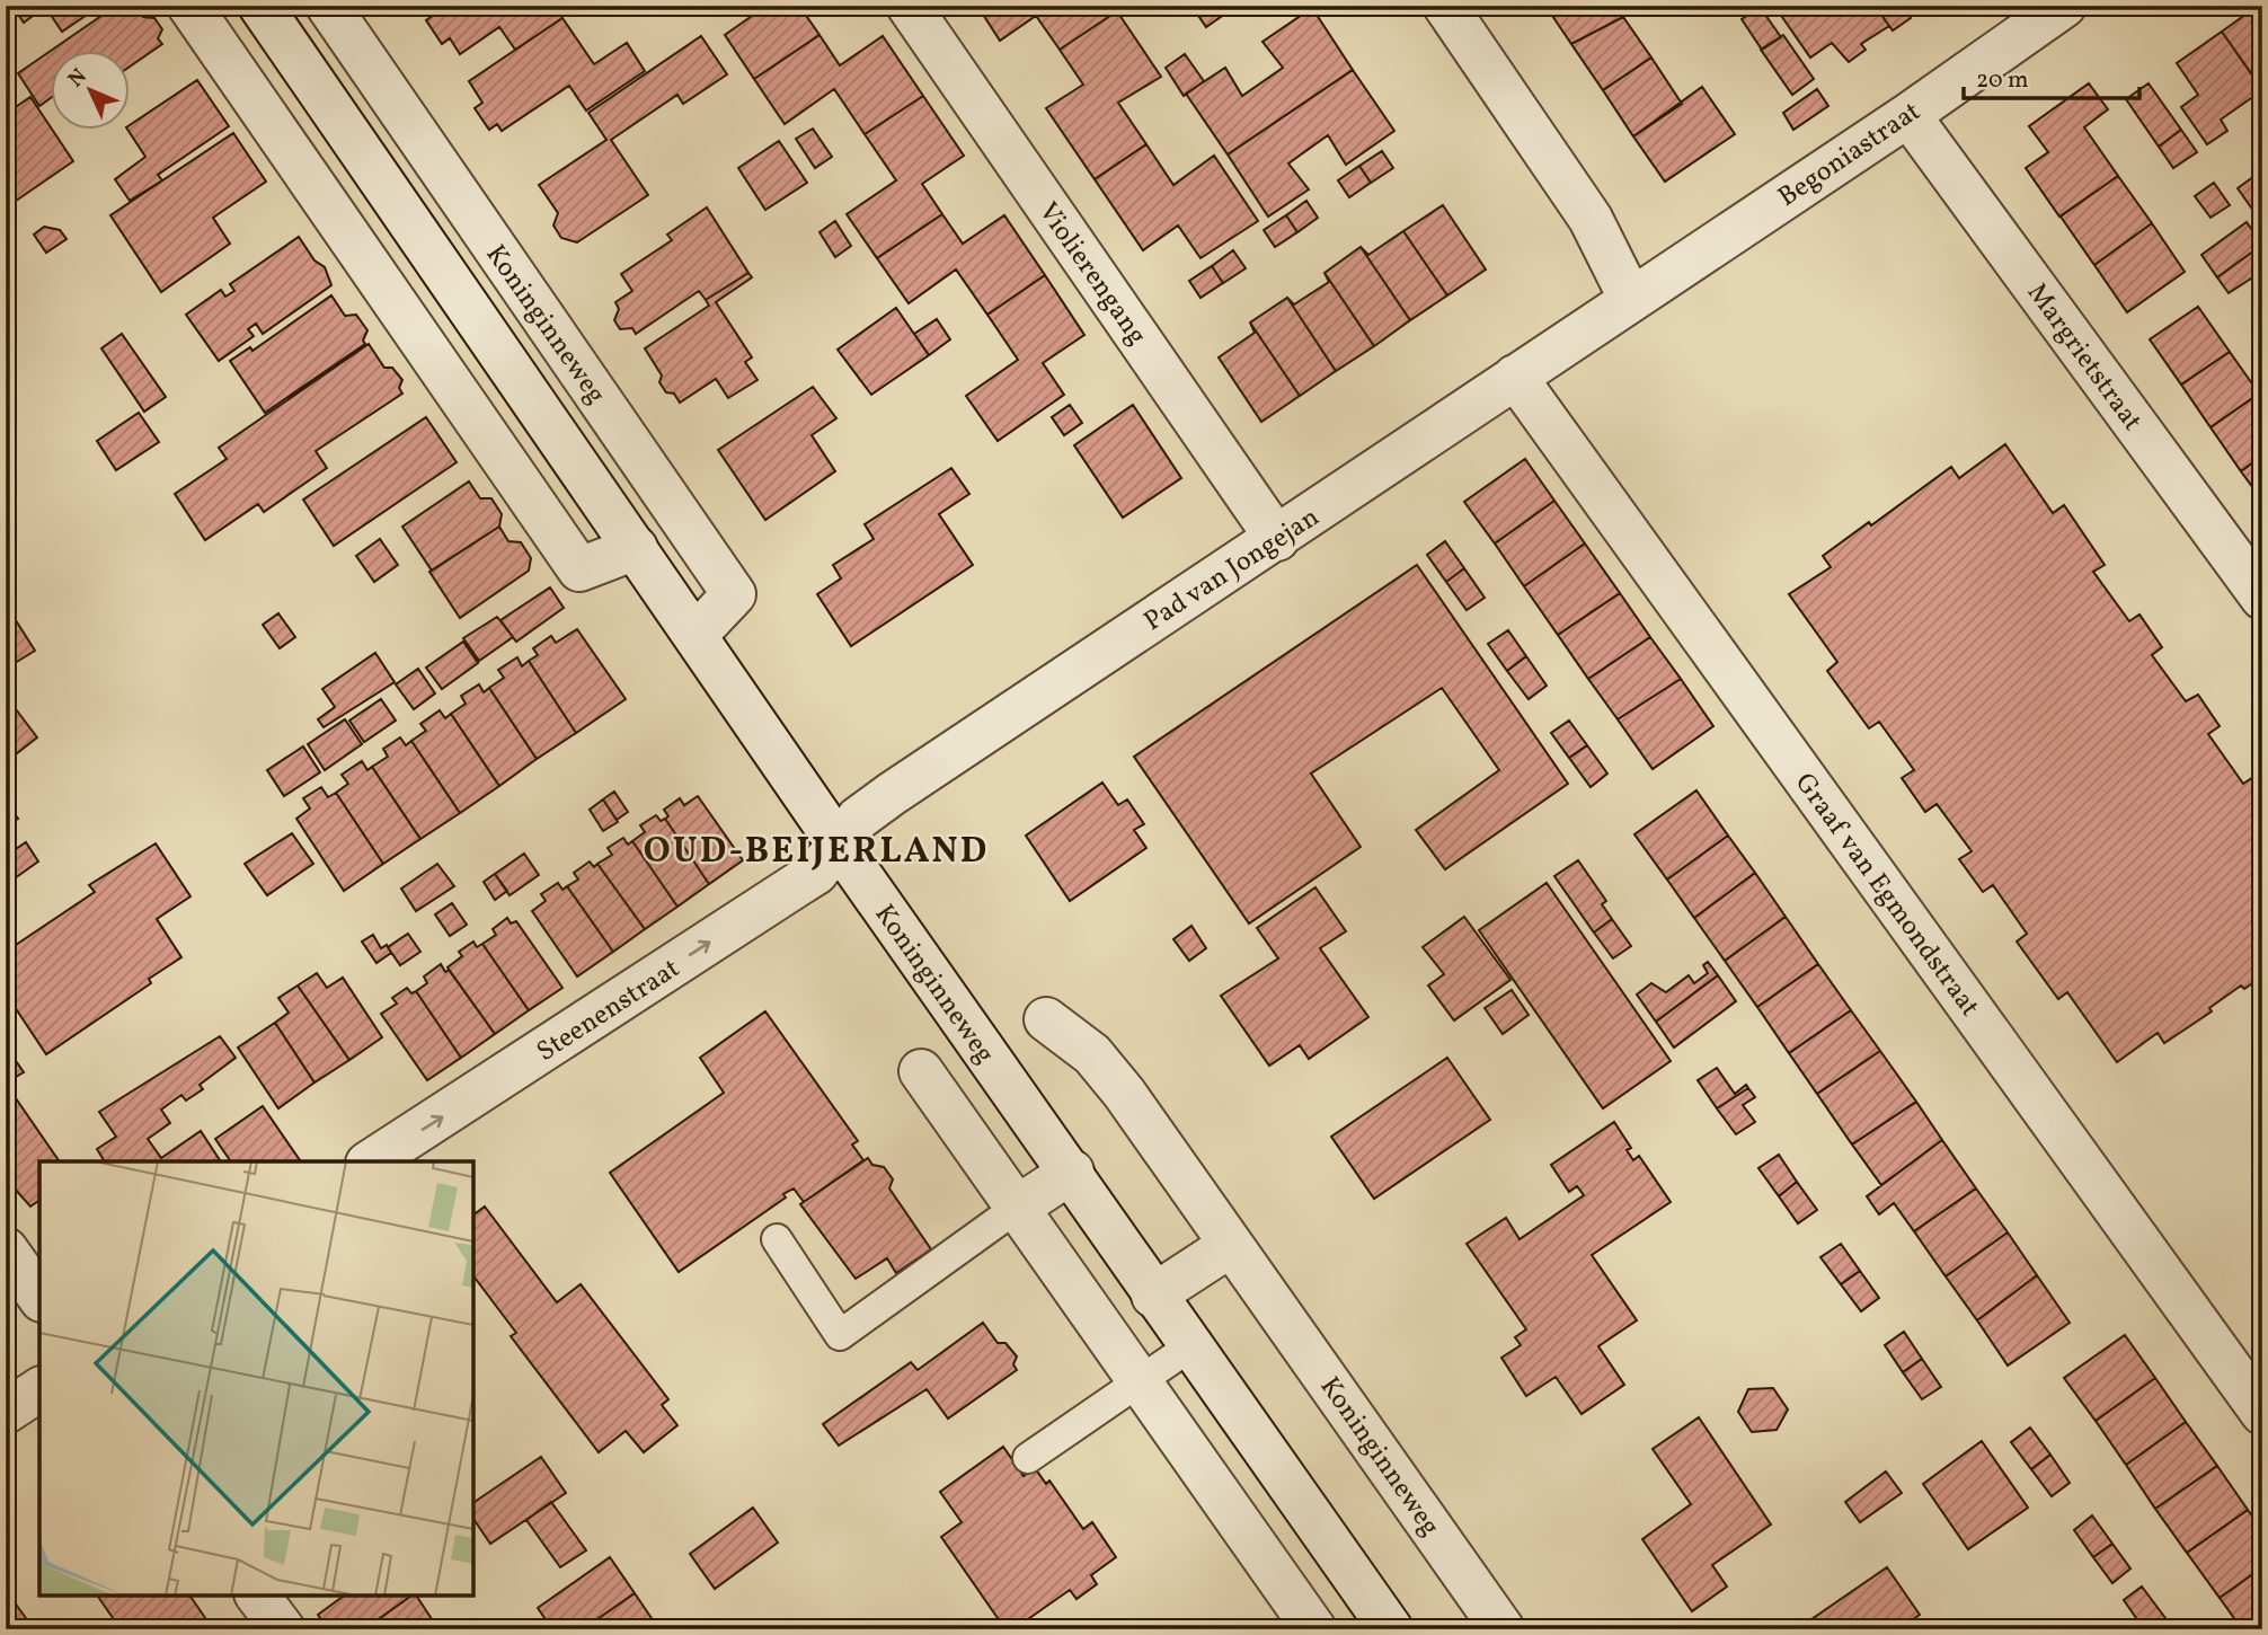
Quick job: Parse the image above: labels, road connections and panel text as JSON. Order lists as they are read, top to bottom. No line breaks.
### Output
{"streets":{"street":["Begoniastraat","Violierengang","Koninginneweg","Margrietstraat","Pad van Jongejan","Graaf van Egmondstraat","Steenenstraat"]},"crossings":[["Begoniastraat","Margrietstraat"],["Begoniastraat","Pad van Jongejan"],["Violierengang","Pad van Jongejan"],["Koninginneweg","Pad van Jongejan"],["Koninginneweg","Steenenstraat"],["Pad van Jongejan","Graaf van Egmondstraat"],["Pad van Jongejan","Steenenstraat"]],"one_way":["Steenenstraat"],"districts":["OUD-BEIJERLAND"],"scale_bar":"20 m","north":"top left"}
